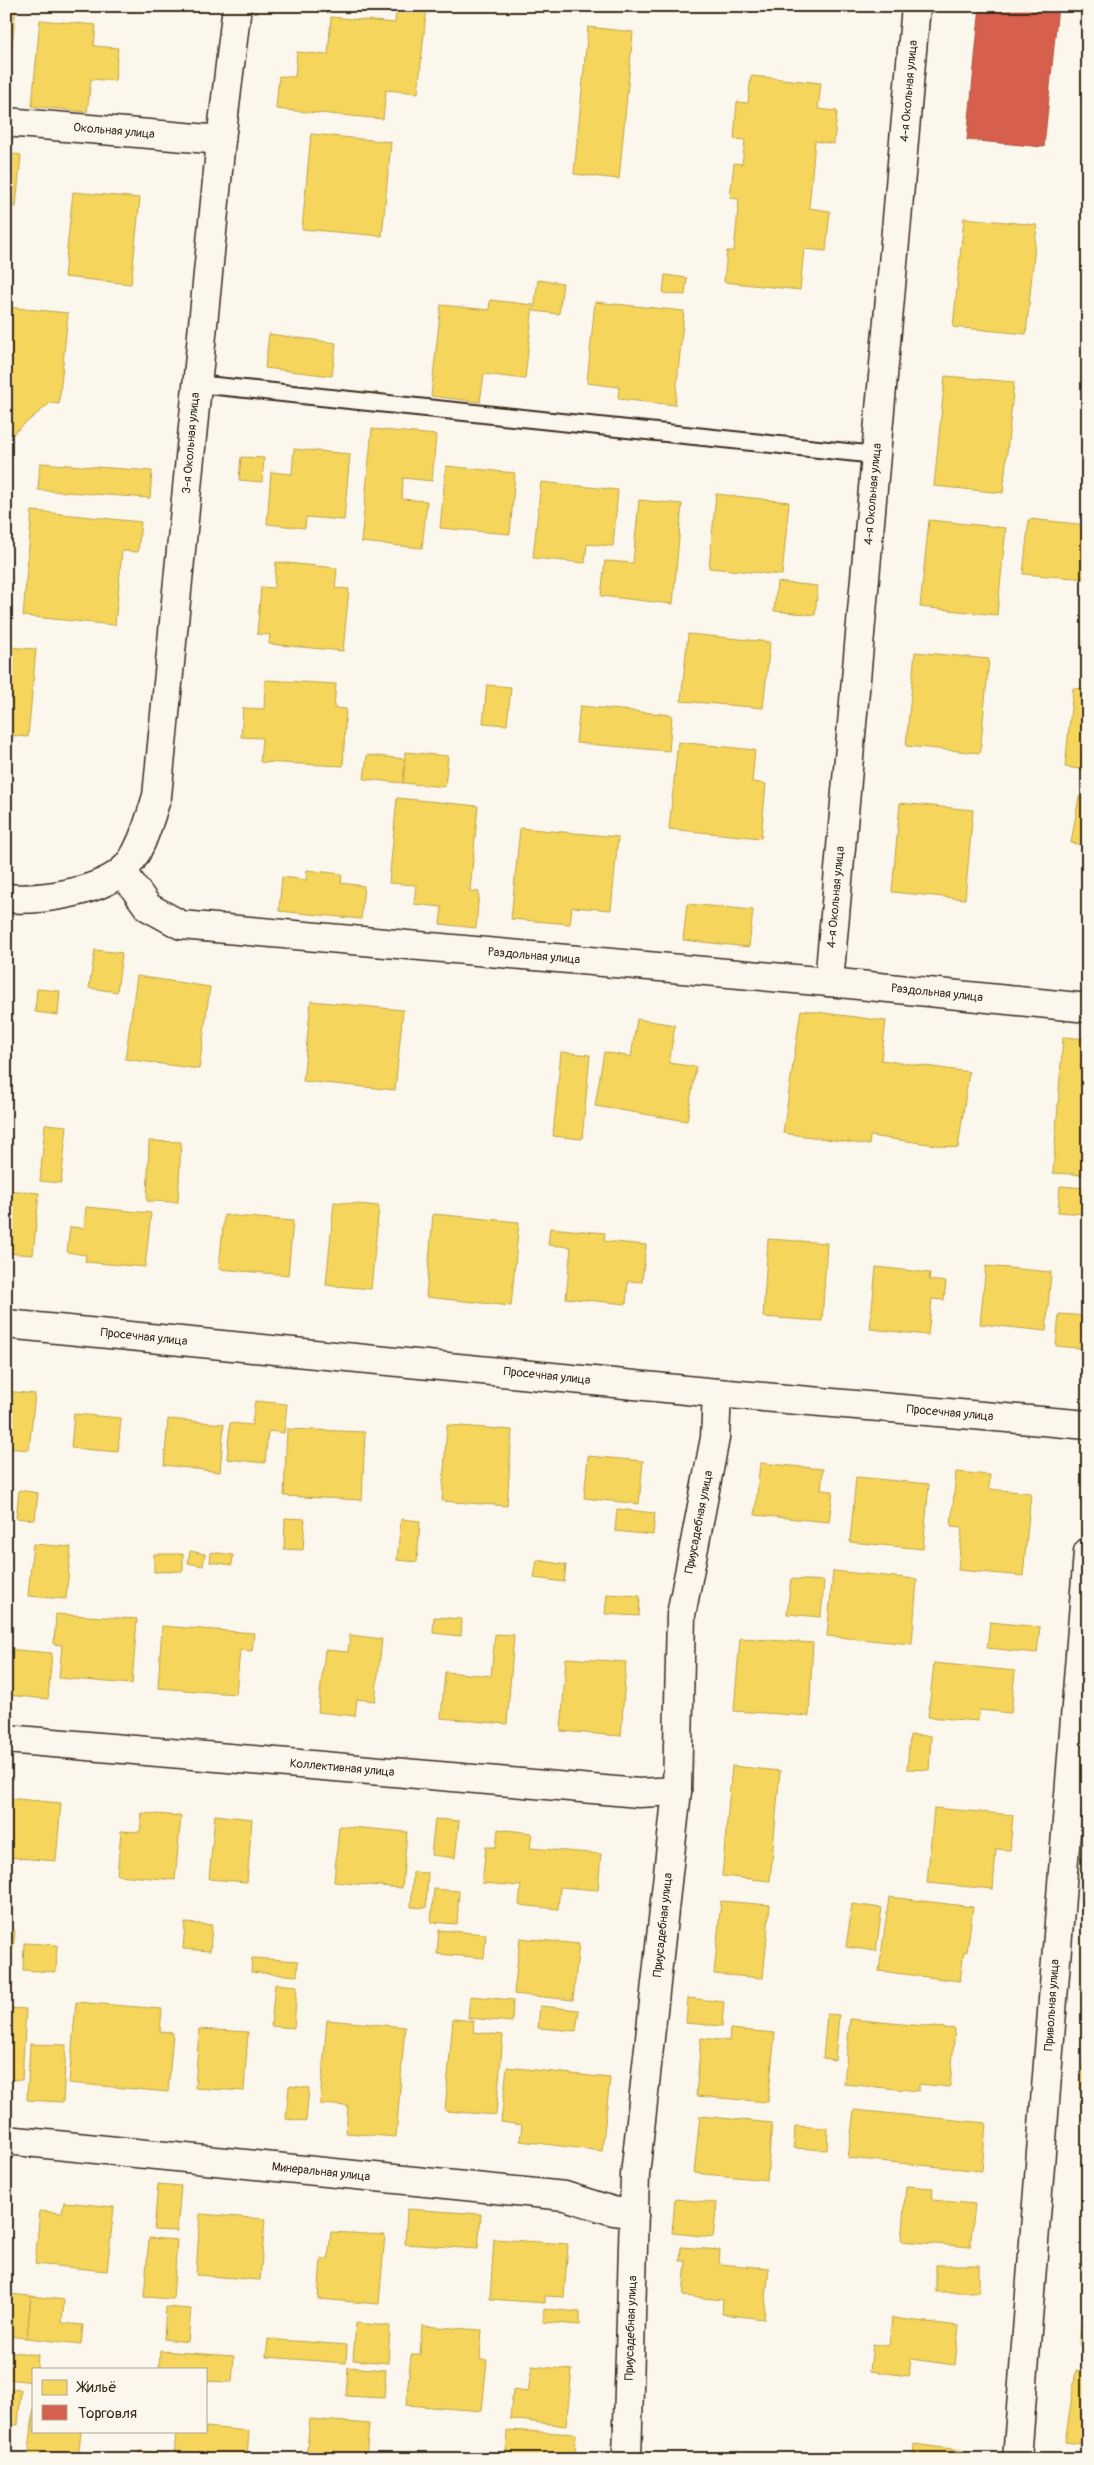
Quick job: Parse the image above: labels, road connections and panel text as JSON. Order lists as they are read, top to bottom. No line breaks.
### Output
{"streets":{"street":["4-я Окольная улица","Окольная улица","3-я Окольная улица","Раздольная улица","Просечная улица","Приусадебная улица","Коллективная улица","Привольная улица","Минеральная улица"]},"crossings":[["4-я Окольная улица","Раздольная улица"],["Окольная улица","3-я Окольная улица"],["3-я Окольная улица","Раздольная улица"],["Просечная улица","Приусадебная улица"],["Приусадебная улица","Коллективная улица"],["Приусадебная улица","Минеральная улица"]],"legend":["Жильё","Торговля"]}
